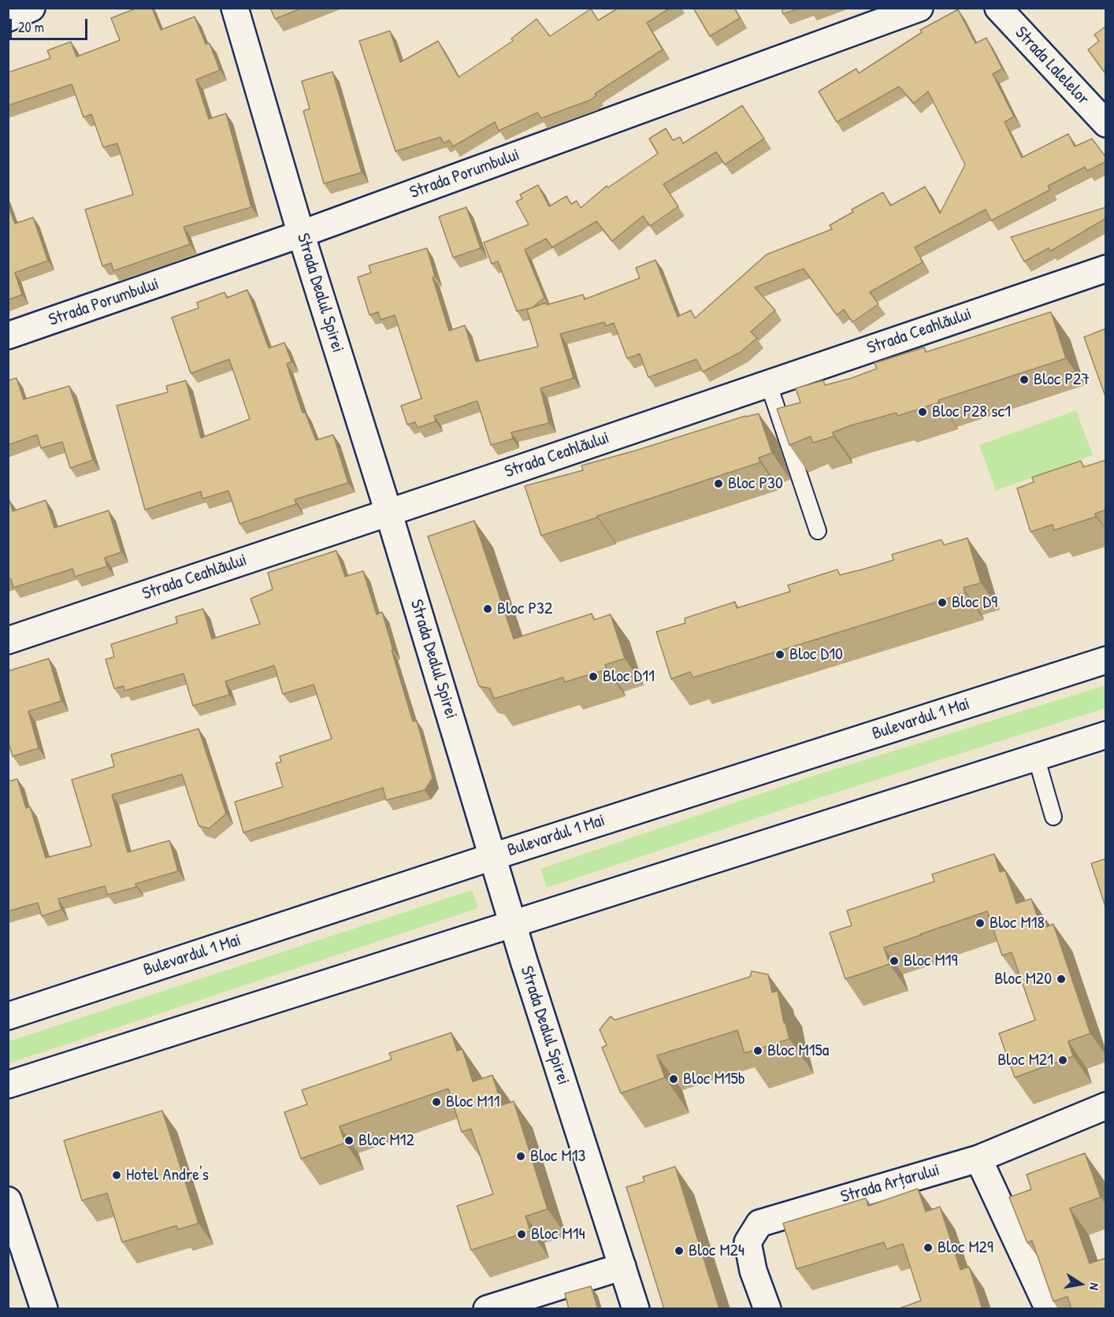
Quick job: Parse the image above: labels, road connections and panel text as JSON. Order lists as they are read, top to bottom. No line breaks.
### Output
{"streets":{"street":["Strada Lalelelor","Strada Porumbului","Strada Dealul Spirei","Strada Ceahlăului","Bulevardul 1 Mai","Strada Arțarului"]},"crossings":[["Strada Porumbului","Strada Dealul Spirei"],["Strada Dealul Spirei","Strada Ceahlăului"],["Strada Dealul Spirei","Bulevardul 1 Mai"]],"places":["Bloc P27","Bloc P28 sc1","Bloc P30","Bloc D9","Bloc P32","Bloc D10","Bloc D11","Bloc M18","Bloc M19","Bloc M20","Bloc M15a","Bloc M21","Bloc M15b","Bloc M11","Bloc M12","Bloc M13","Hotel Andre's","Bloc M14","Bloc M29","Bloc M24"],"scale_bar":"20 m","north":"right"}
